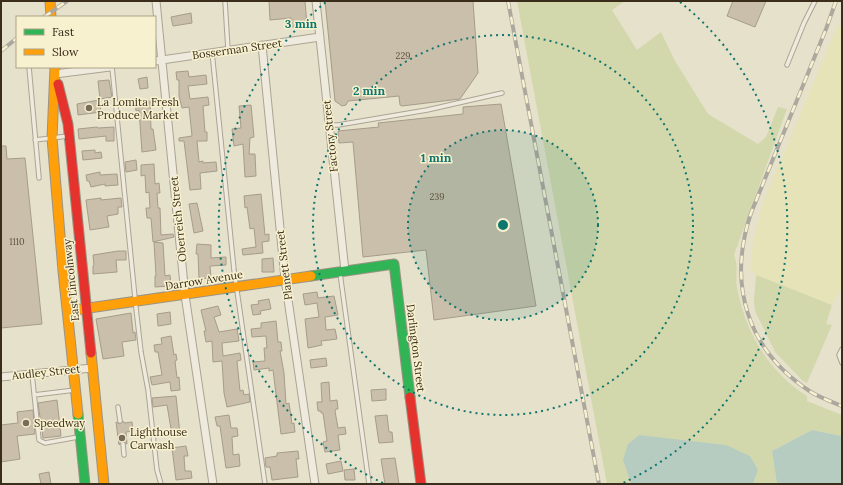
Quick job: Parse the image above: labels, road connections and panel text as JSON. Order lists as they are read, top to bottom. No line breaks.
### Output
{"streets":{"main road":["East Lincolnway","Darrow Avenue","Darlington Street"],"street":["Bosserman Street","Factory Street","Oberreich Street","Planett Street","Audley Street"]},"crossings":[["Bosserman Street","Factory Street"],["Bosserman Street","Oberreich Street"],["Bosserman Street","Planett Street"],["Factory Street","Darrow Avenue"],["Factory Street","Darlington Street"],["Oberreich Street","Darrow Avenue"],["Planett Street","Darrow Avenue"],["East Lincolnway","Darrow Avenue"],["East Lincolnway","Audley Street"],["Darrow Avenue","Darlington Street"]],"places":["La Lomita Fresh Produce Market","Speedway","Lighthouse Carwash"],"house_numbers":["229","239","1110"],"legend":["Fast","Slow"],"rings":["3 min","2 min","1 min"]}
